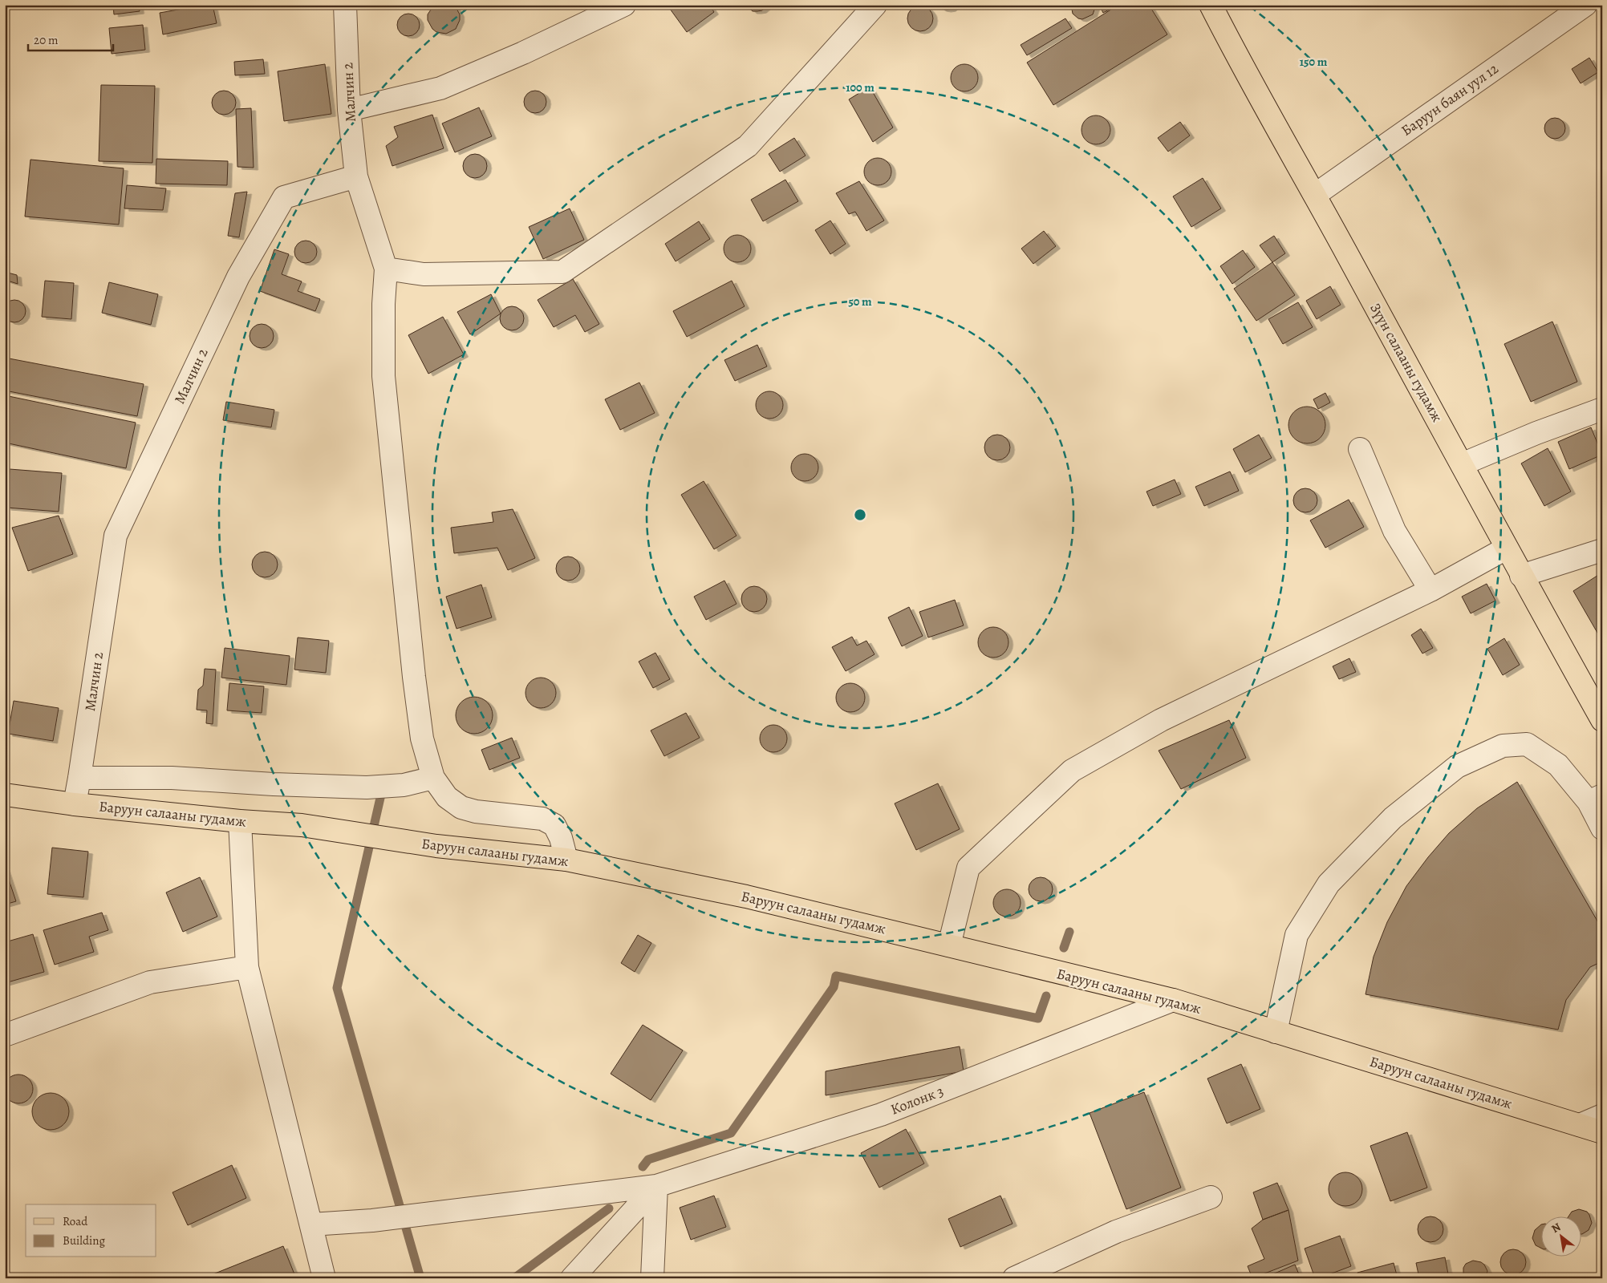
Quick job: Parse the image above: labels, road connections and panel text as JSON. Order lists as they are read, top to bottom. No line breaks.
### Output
{"streets":{"main road":["Зүүн салааны гудамж","Баруун салааны гудамж"],"street":["Малчин 2","Баруун баян уул 12","Колонк 3"]},"crossings":[["Малчин 2","Баруун салааны гудамж"],["Баруун баян уул 12","Зүүн салааны гудамж"],["Баруун салааны гудамж","Колонк 3"]],"legend":["Road","Building"],"scale_bar":"20 m","north":"top left","rings":["150 m","100 m","50 m"]}
